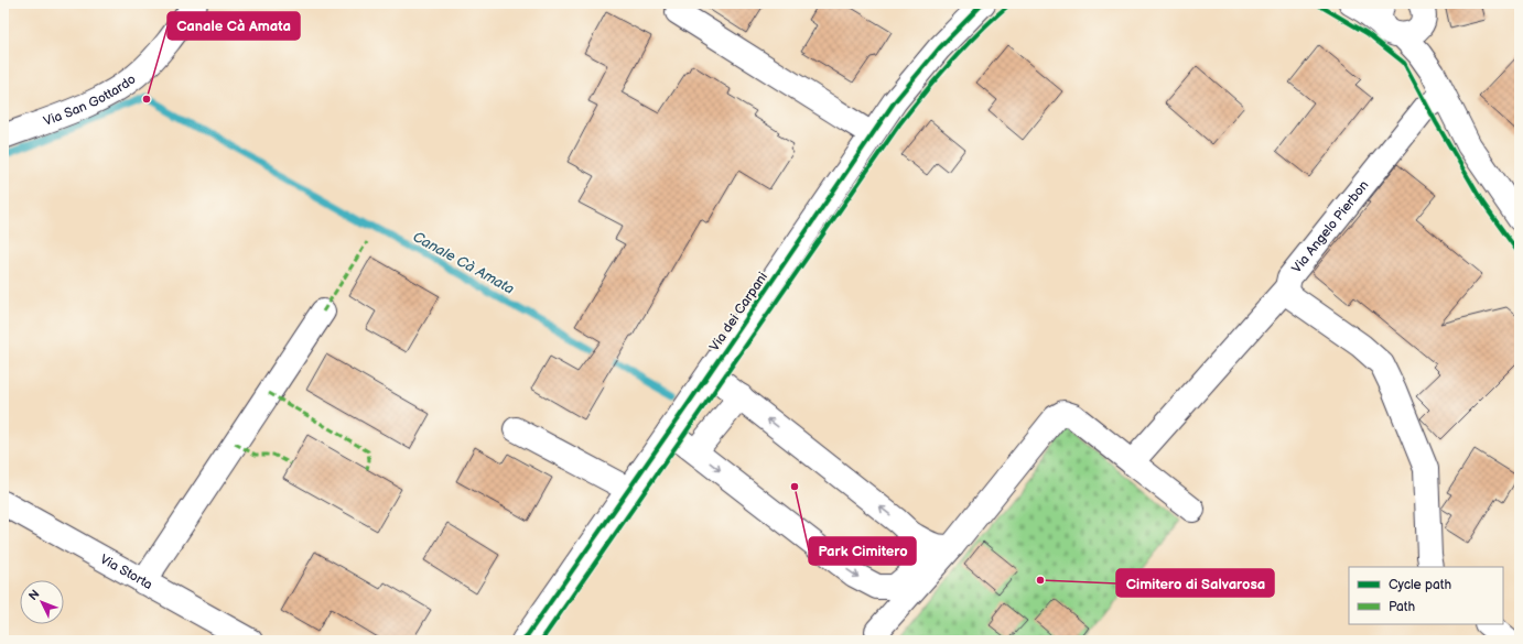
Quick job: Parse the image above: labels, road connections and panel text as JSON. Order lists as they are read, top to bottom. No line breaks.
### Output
{"streets":{"street":["Via San Gottardo","Via Angelo Pierbon","Via dei Carpani","Via Storta"]},"water":["Canale Cà Amata"],"places":["Canale Cà Amata","Park Cimitero","Cimitero di Salvarosa"],"legend":["Cycle path","Path"],"north":"top left"}
